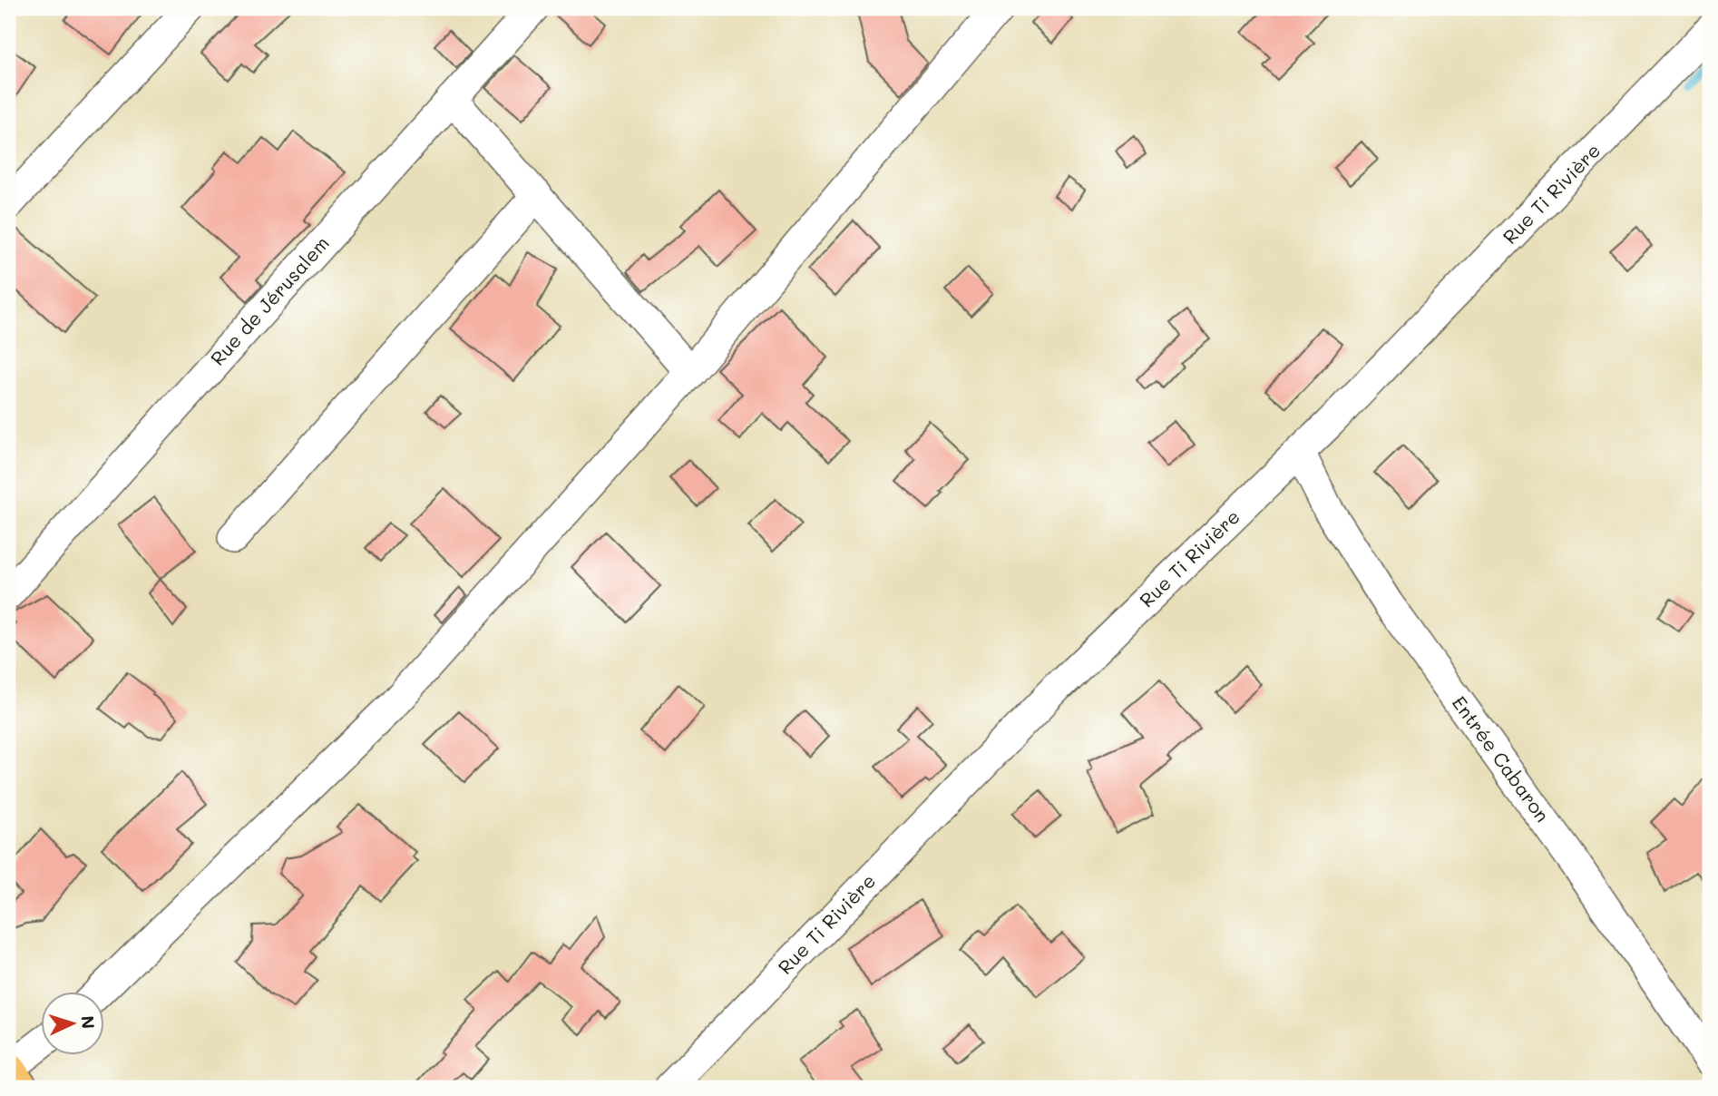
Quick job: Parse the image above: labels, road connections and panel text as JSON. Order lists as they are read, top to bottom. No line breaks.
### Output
{"streets":{"street":["Rue Ti Rivière","Rue de Jérusalem","Entrée Cabaron"]},"crossings":[["Rue Ti Rivière","Entrée Cabaron"]],"north":"right"}
